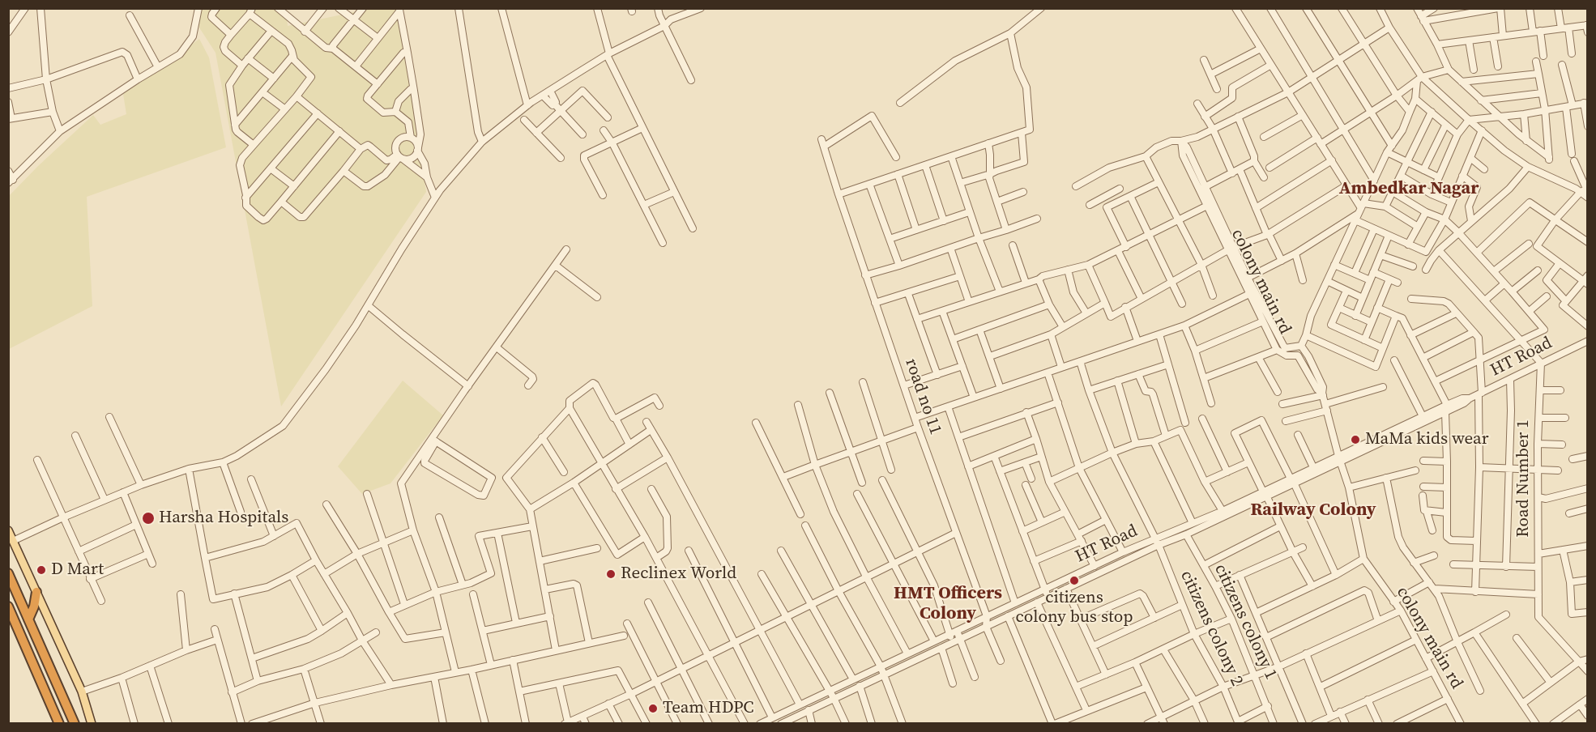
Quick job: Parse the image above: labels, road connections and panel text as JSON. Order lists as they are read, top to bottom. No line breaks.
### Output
{"streets":{"street":["colony main rd","HT Road","road no 11","Road Number 1","citizens colony 1","citizens colony 2"]},"crossings":[["colony main rd","HT Road"],["HT Road","road no 11"],["HT Road","Road Number 1"],["HT Road","citizens colony 1"],["HT Road","citizens colony 2"]],"districts":["Ambedkar Nagar","Railway Colony","HMT Officers Colony"],"places":["MaMa kids wear","Harsha Hospitals","D Mart","Reclinex World","citizens colony bus stop","Team HDPC"]}
